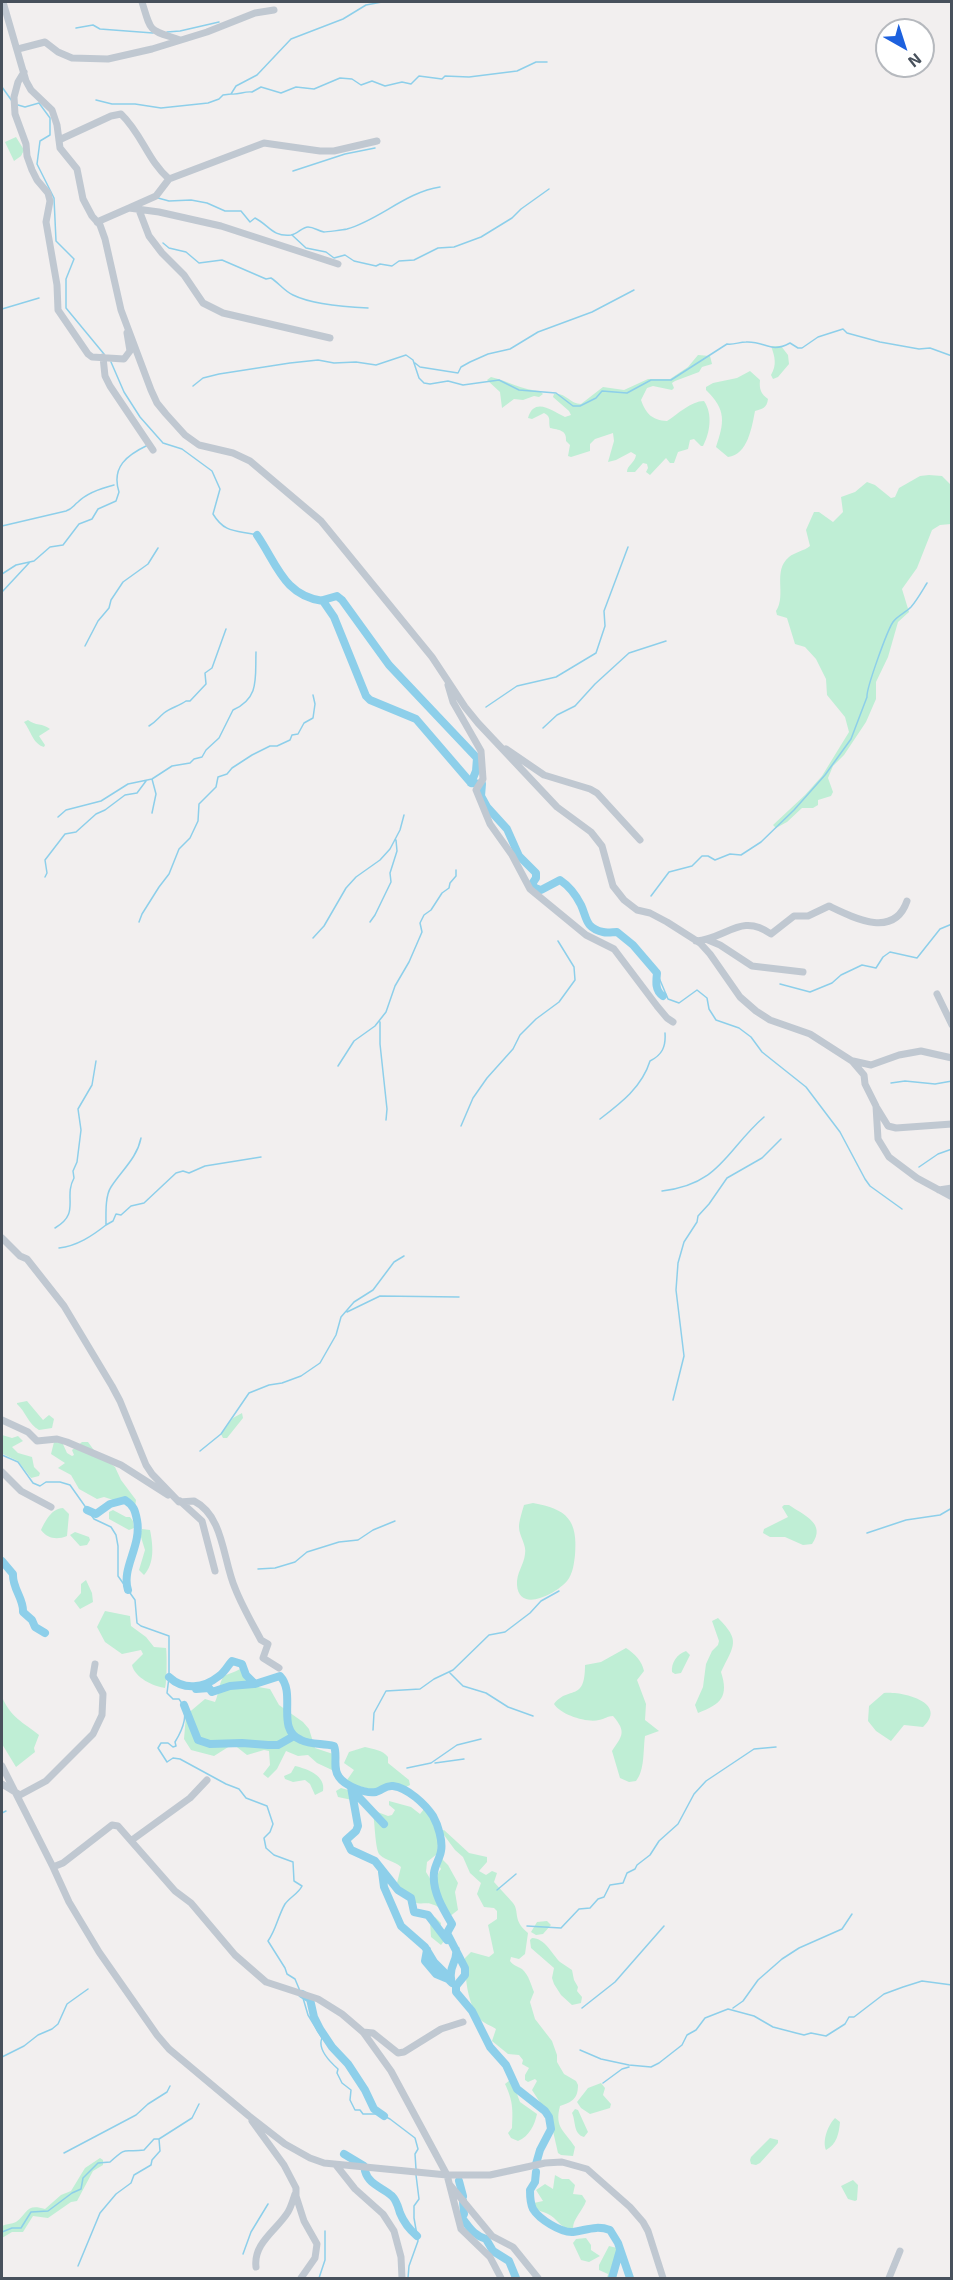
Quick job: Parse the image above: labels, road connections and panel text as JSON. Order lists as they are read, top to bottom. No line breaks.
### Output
{"north":"bottom right"}
